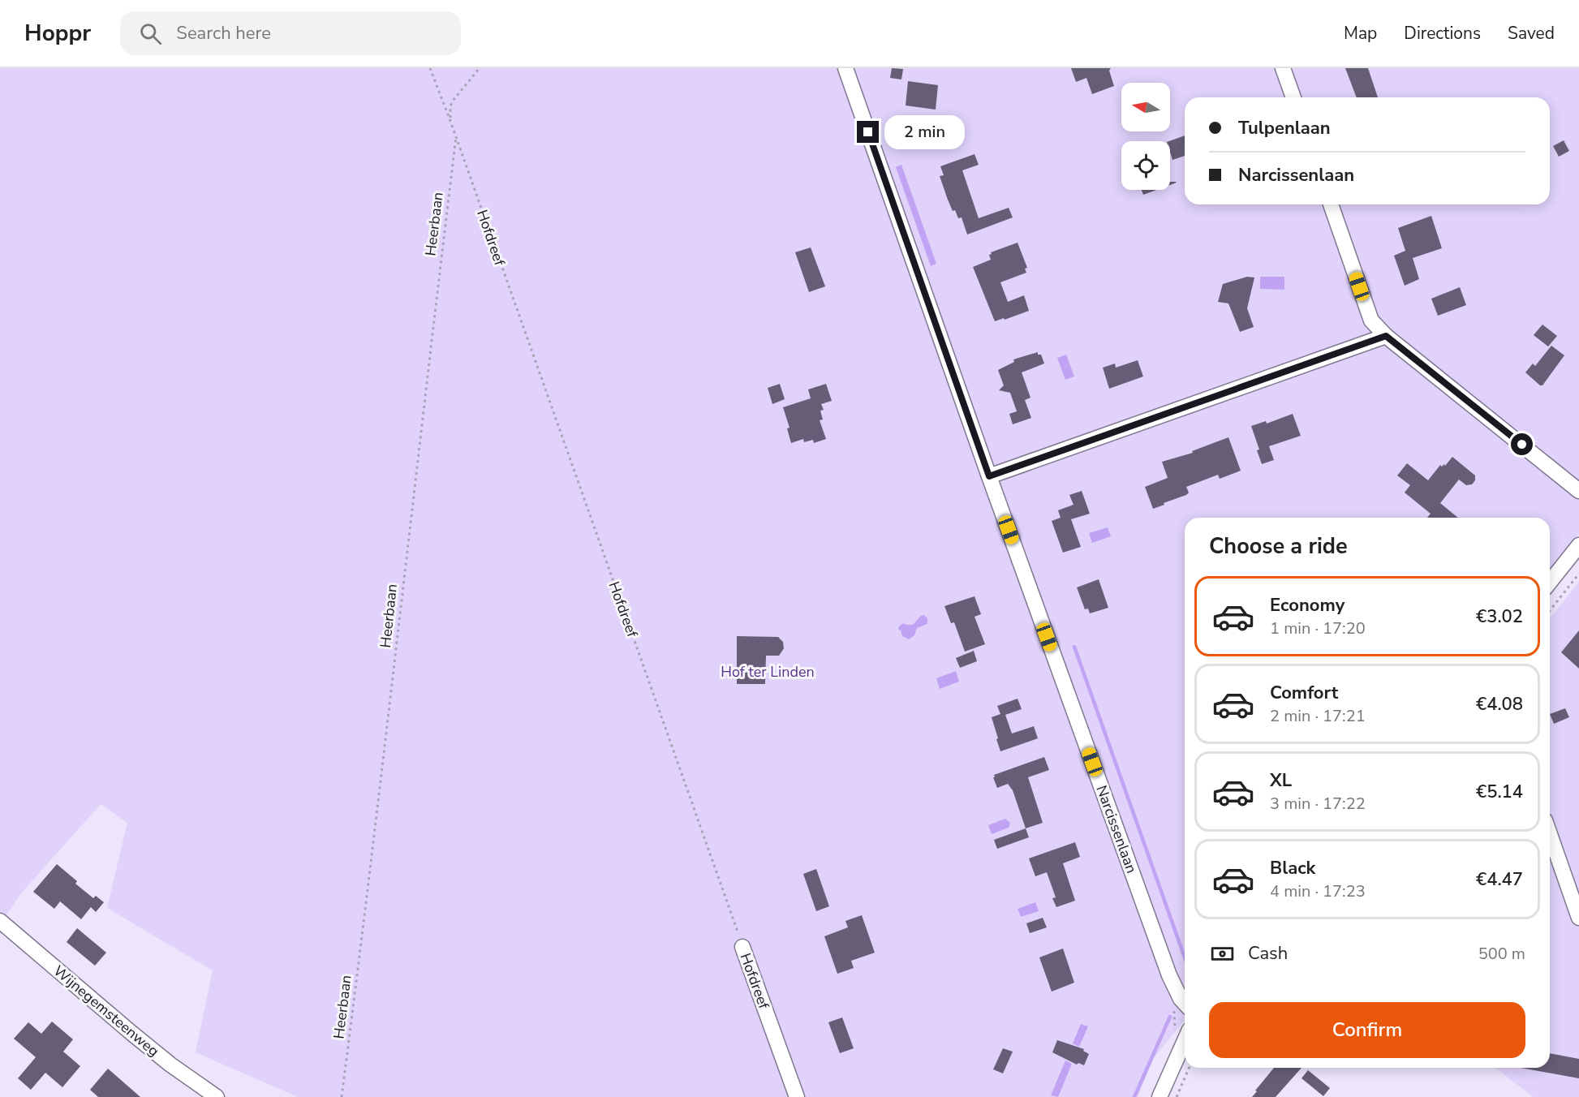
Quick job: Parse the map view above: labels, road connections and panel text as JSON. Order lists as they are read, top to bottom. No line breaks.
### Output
{"streets":{"street":["Hofdreef","Narcissenlaan","Wijnegemsteenweg"],"path":["Heerbaan"]},"crossings":[["Heerbaan","Hofdreef"]],"parks":["Hof ter Linden"],"north":"left","page":{"header":"Hoppr","search":"Search here","nav":["Map","Directions","Saved"],"banner":["Tulpenlaan","Narcissenlaan"],"bubble":"2 min","heading":"Choose a ride","list":[{"name":"Economy","note":"1 min · 17:20","value":"€3.02"},{"name":"Comfort","note":"2 min · 17:21","value":"€4.08"},{"name":"XL","note":"3 min · 17:22","value":"€5.14"},{"name":"Black","note":"4 min · 17:23","value":"€4.47"}],"pay":["Cash","500 m"],"buttons":"Confirm"}}
